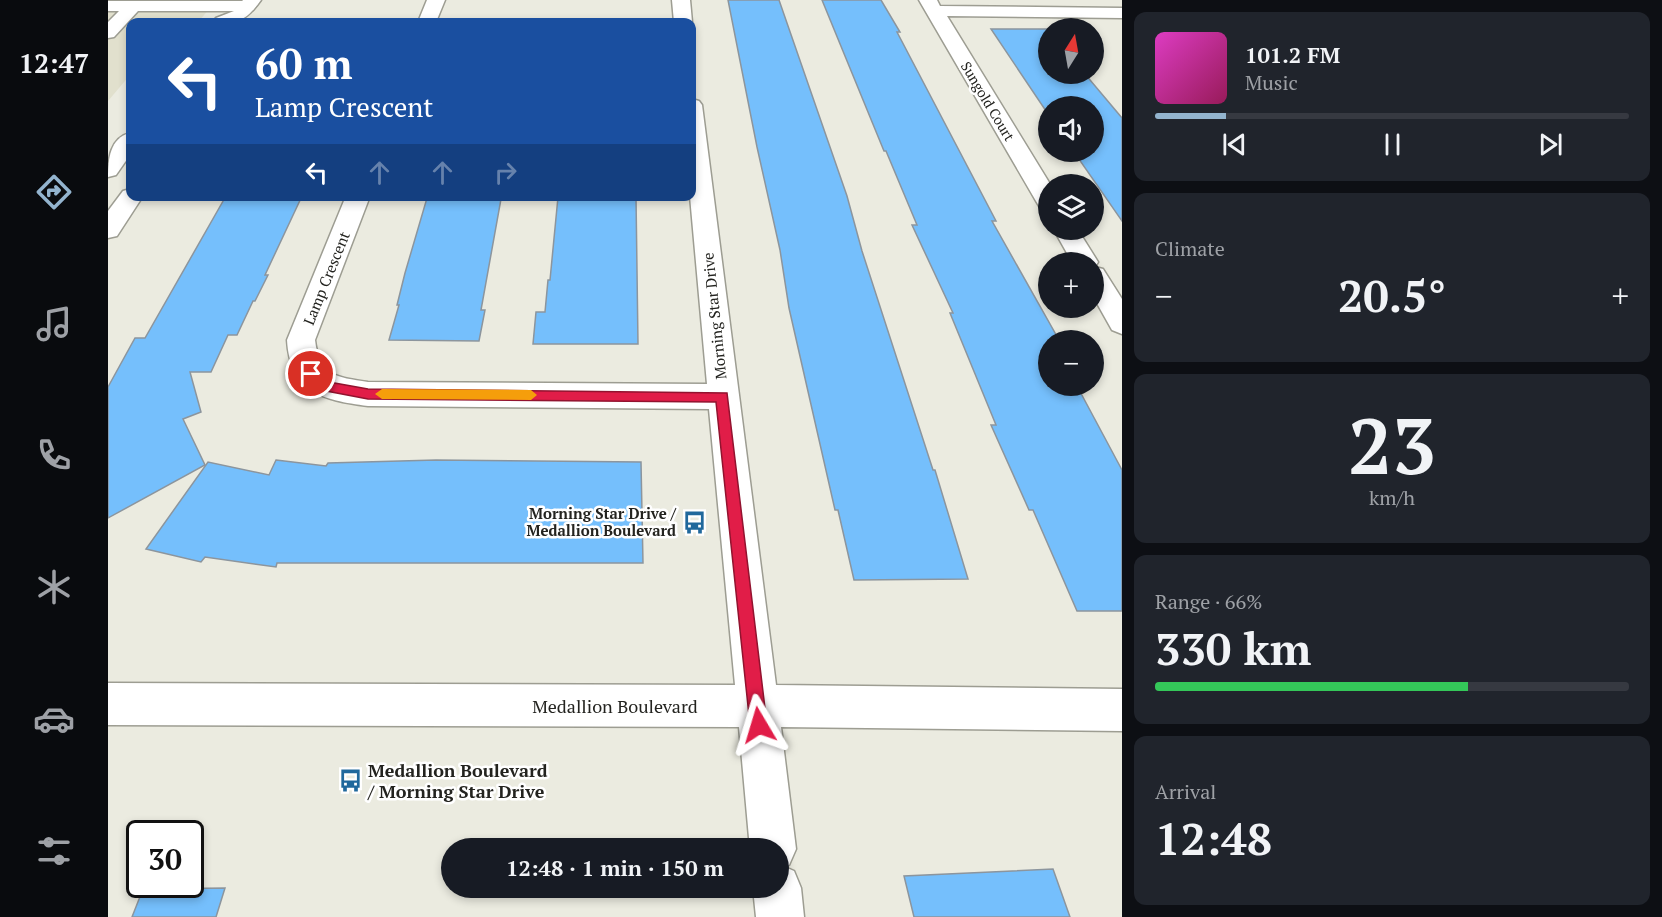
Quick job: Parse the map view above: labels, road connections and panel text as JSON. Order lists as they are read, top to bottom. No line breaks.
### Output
{"streets":{"street":["Sungold Court","Lamp Crescent","Morning Star Drive","Medallion Boulevard"]},"crossings":[["Lamp Crescent","Morning Star Drive"],["Morning Star Drive","Medallion Boulevard"]],"places":{"bus stop":["Morning Star Drive / Medallion Boulevard","Medallion Boulevard / Morning Star Drive"]},"north":"top","page":{"tabs":"12:47","map_buttons":["+","−"],"turn":["60 m","Lamp Crescent"],"song":["101.2 FM","Music"],"tile":["Climate",["23","km/h"],["Range · 66%","330 km"],["Arrival","12:48"]],"heat":["−","20.5°","+"],"limit":"30","trip":"12:48 · 1 min · 150 m"}}
